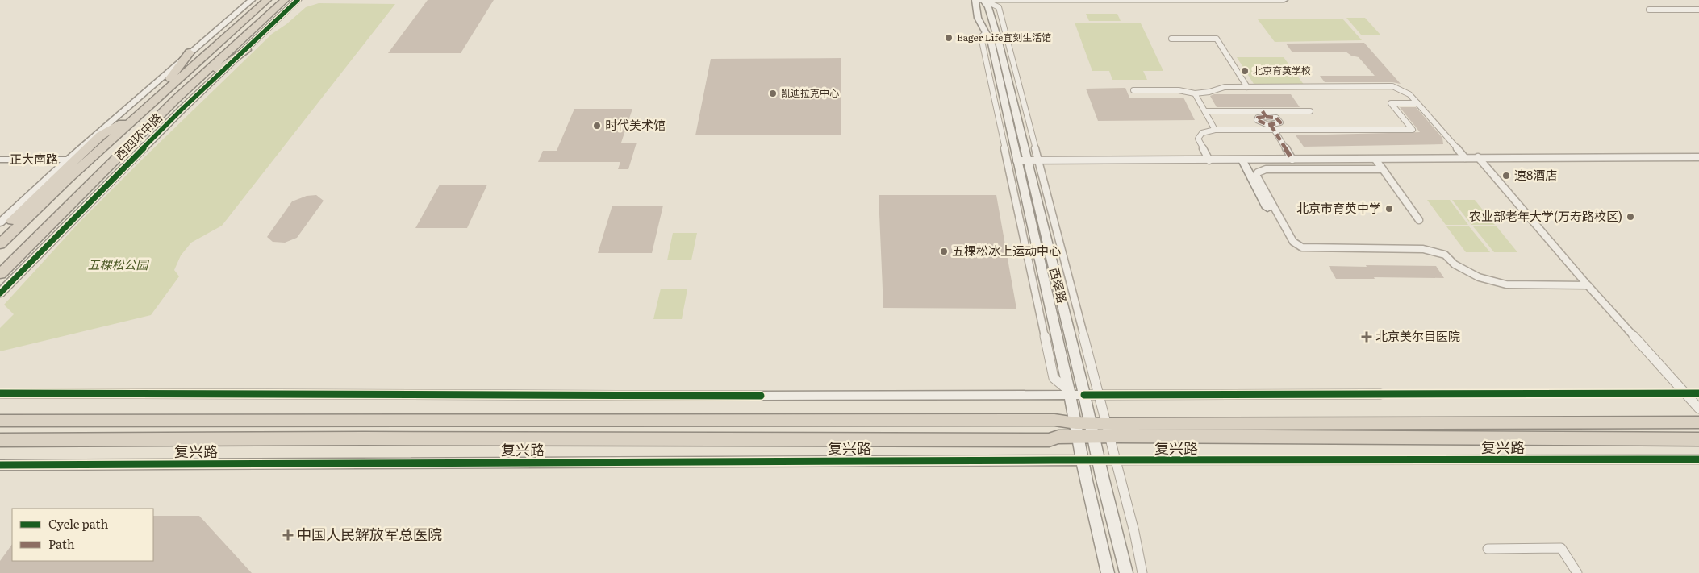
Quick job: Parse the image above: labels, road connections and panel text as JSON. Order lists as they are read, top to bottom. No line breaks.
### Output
{"streets":{"highway":["西四环中路","复兴路"],"street":["正大南路","西翠路"]},"crossings":[["西翠路","复兴路"]],"parks":["五棵松公园"],"places":{"other":["Eager Life宜刻生活馆","北京育英学校","凯迪拉克中心","时代美术馆","速8酒店","北京市育英中学","农业部老年大学(万寿路校区)","五棵松冰上运动中心"],"health":["北京美尔目医院","中国人民解放军总医院"]},"legend":["Cycle path","Path"]}
